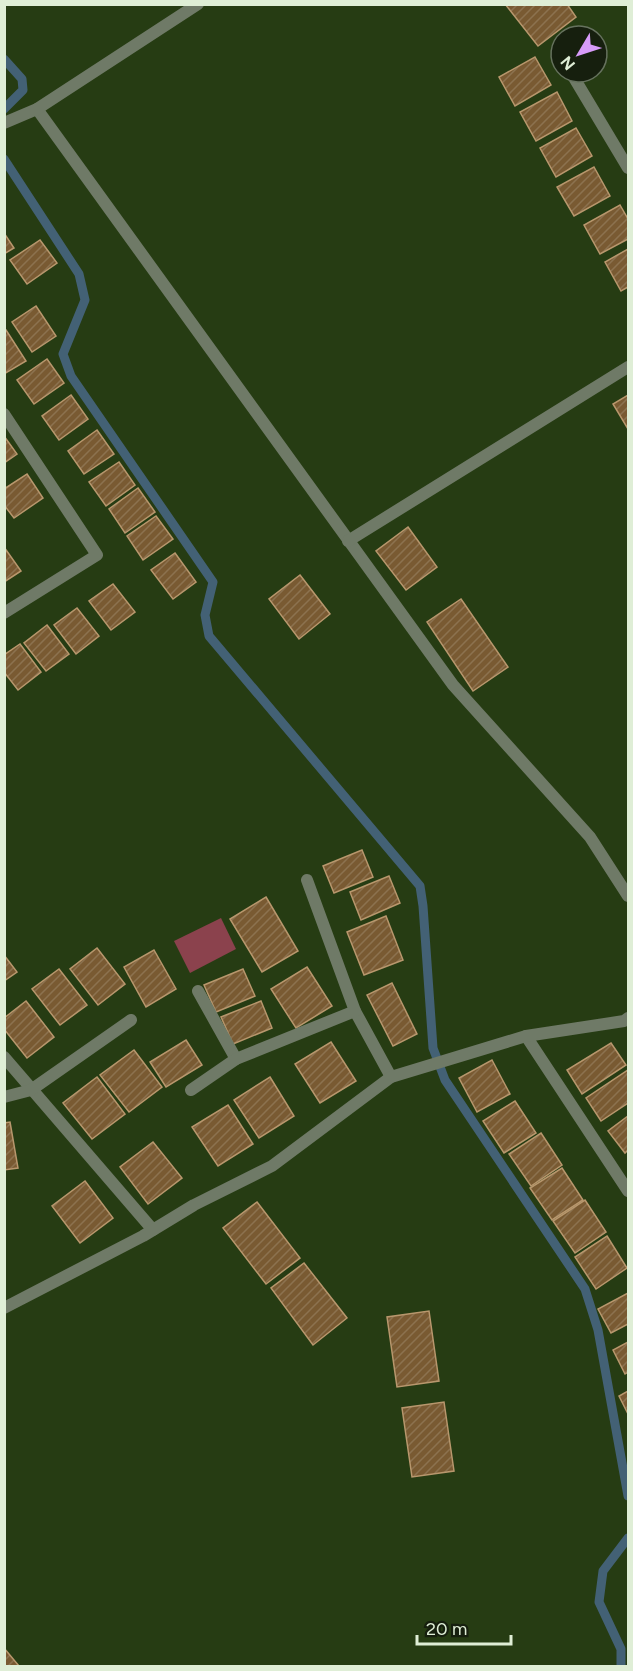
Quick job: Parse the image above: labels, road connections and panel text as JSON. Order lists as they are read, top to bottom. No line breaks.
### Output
{"scale_bar":"20 m","north":"bottom left"}
